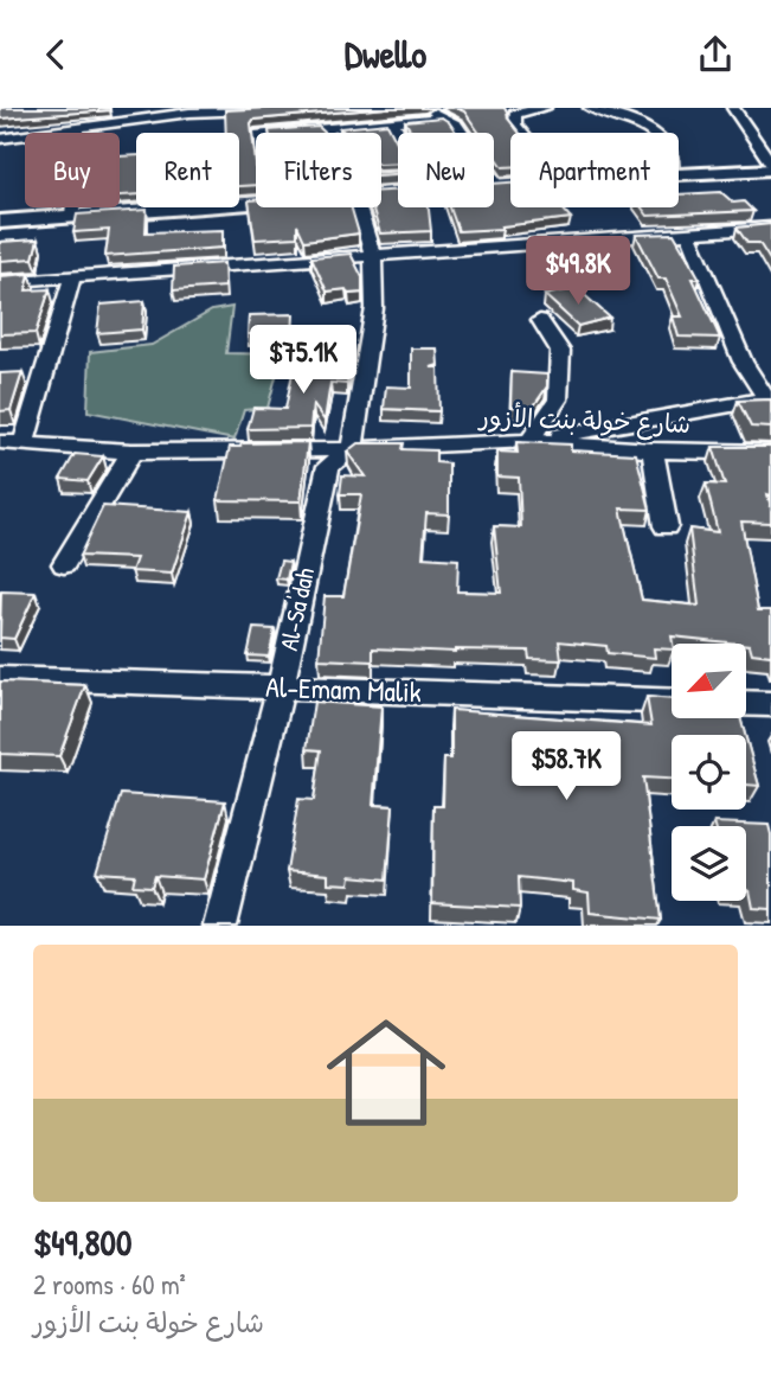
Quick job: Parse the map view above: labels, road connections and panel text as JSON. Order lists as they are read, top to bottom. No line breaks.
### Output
{"streets":{"street":["شارع خولة بنت الأزور","Al-Sa'dah","Al-Emam Malik"]},"crossings":[["شارع خولة بنت الأزور","Al-Sa'dah"],["Al-Sa'dah","Al-Emam Malik"]],"north":"bottom left","page":{"header":"Dwello","chip":["Buy","Rent","Filters","New","Apartment"],"price":["$49.8K","$75.1K","$58.7K"],"list":[{"name":"$49,800","note":"2 rooms · 60 m² · شارع خولة بنت الأزور"}]}}
